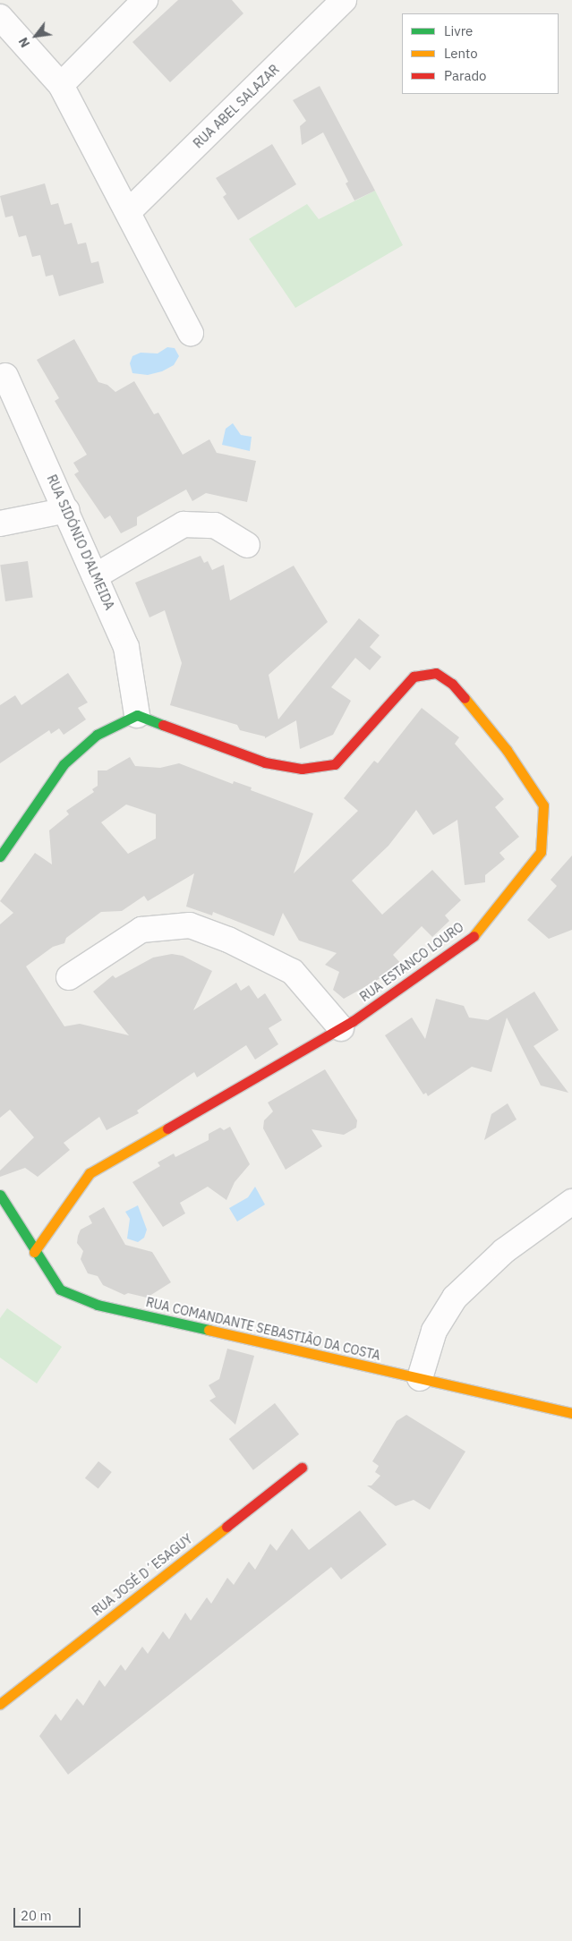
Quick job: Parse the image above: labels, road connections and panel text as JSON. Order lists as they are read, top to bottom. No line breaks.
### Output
{"streets":{"street":["RUA ABEL SALAZAR","RUA SIDÓNIO D'ALMEIDA","RUA ESTANCO LOURO","RUA COMANDANTE SEBASTIÃO DA COSTA","RUA JOSÉ D´ESAGUY"]},"crossings":[["RUA SIDÓNIO D'ALMEIDA","RUA ESTANCO LOURO"],["RUA ESTANCO LOURO","RUA COMANDANTE SEBASTIÃO DA COSTA"]],"legend":["Livre","Lento","Parado"],"scale_bar":"20 m","north":"bottom left"}
